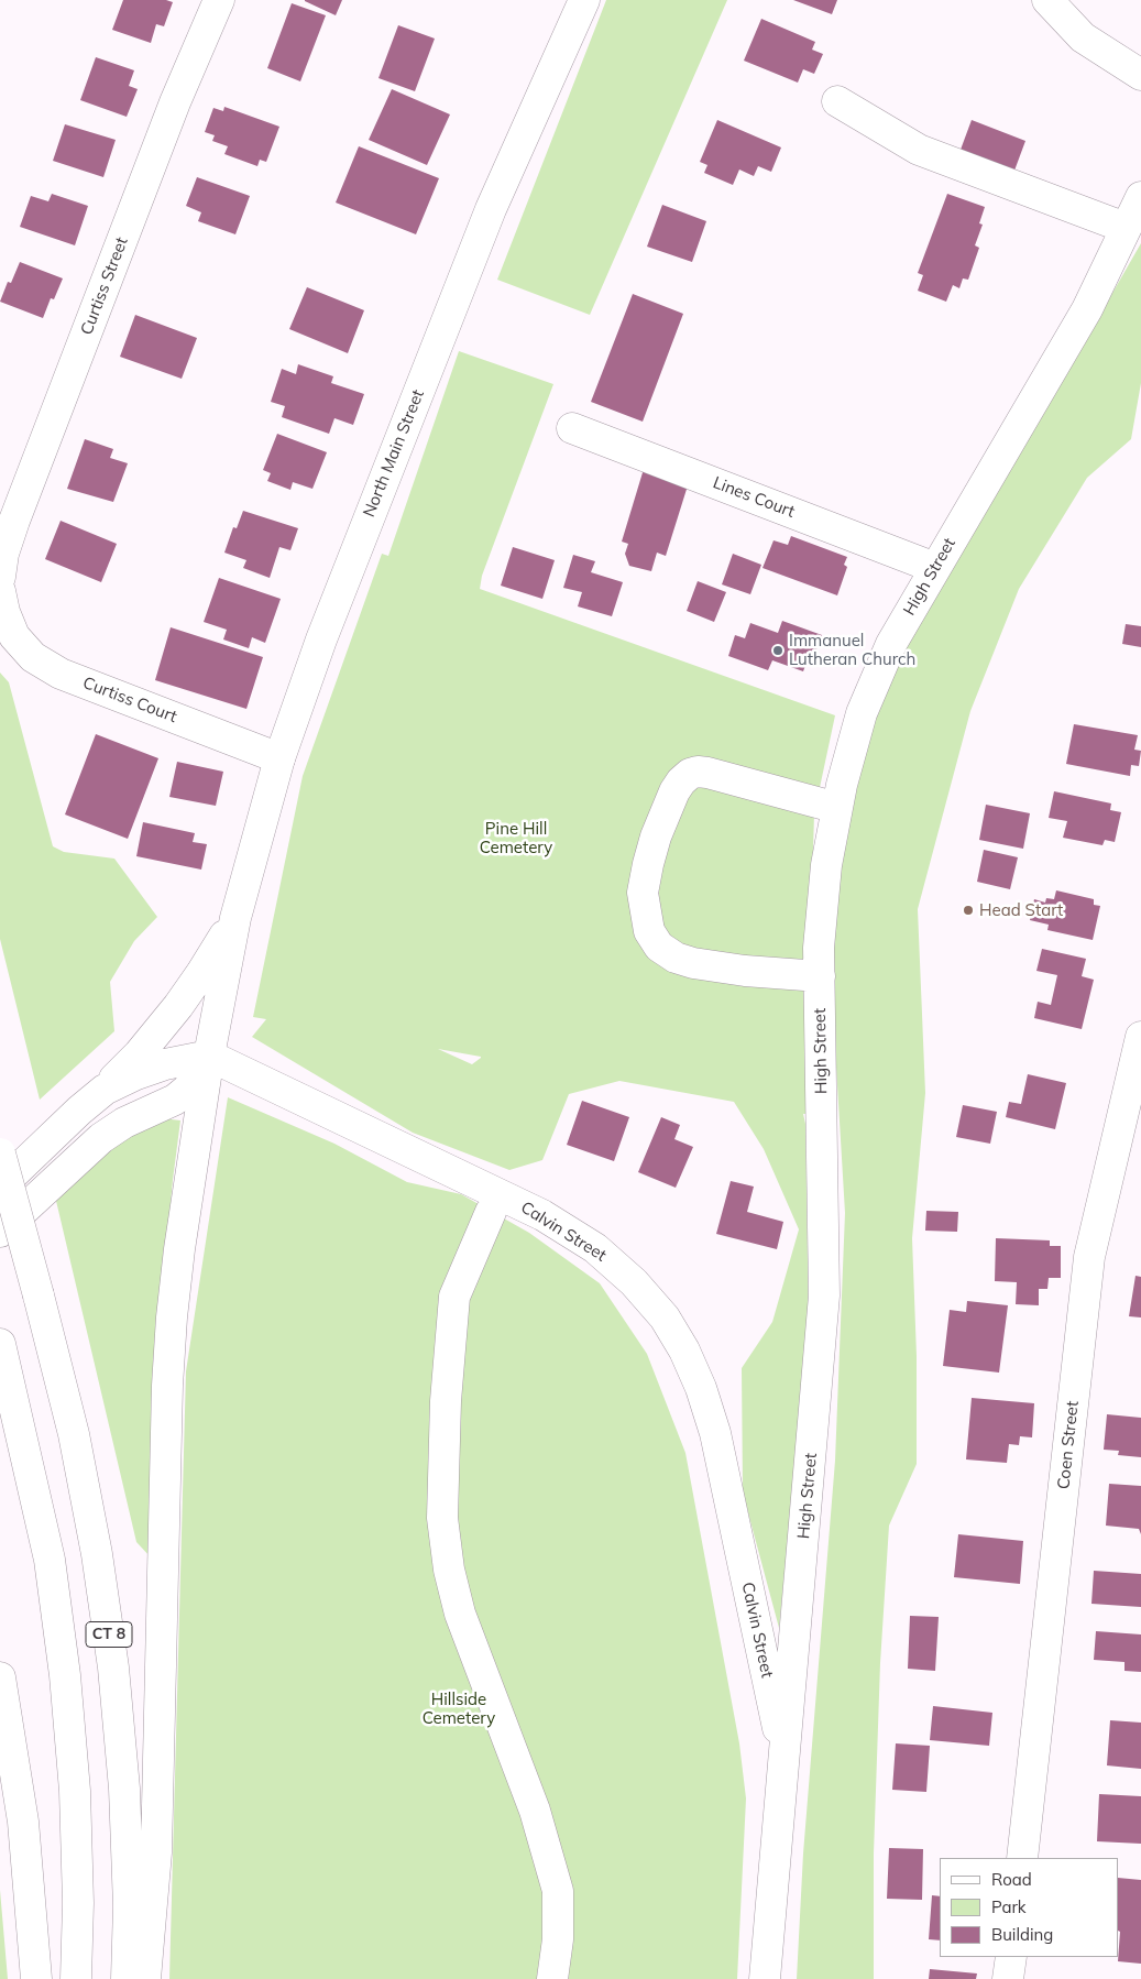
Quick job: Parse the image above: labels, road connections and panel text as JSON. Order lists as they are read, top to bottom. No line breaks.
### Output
{"streets":{"main road":["Curtiss Street","North Main Street","Lines Court","High Street","Curtiss Court","Calvin Street","Coen Street","CT 8"]},"crossings":[["North Main Street","Curtiss Court"],["North Main Street","Calvin Street"],["Lines Court","High Street"],["High Street","Calvin Street"]],"parks":["Pine Hill Cemetery","Hillside Cemetery"],"places":["Immanuel Lutheran Church","Head Start"],"legend":["Road","Park","Building"]}
